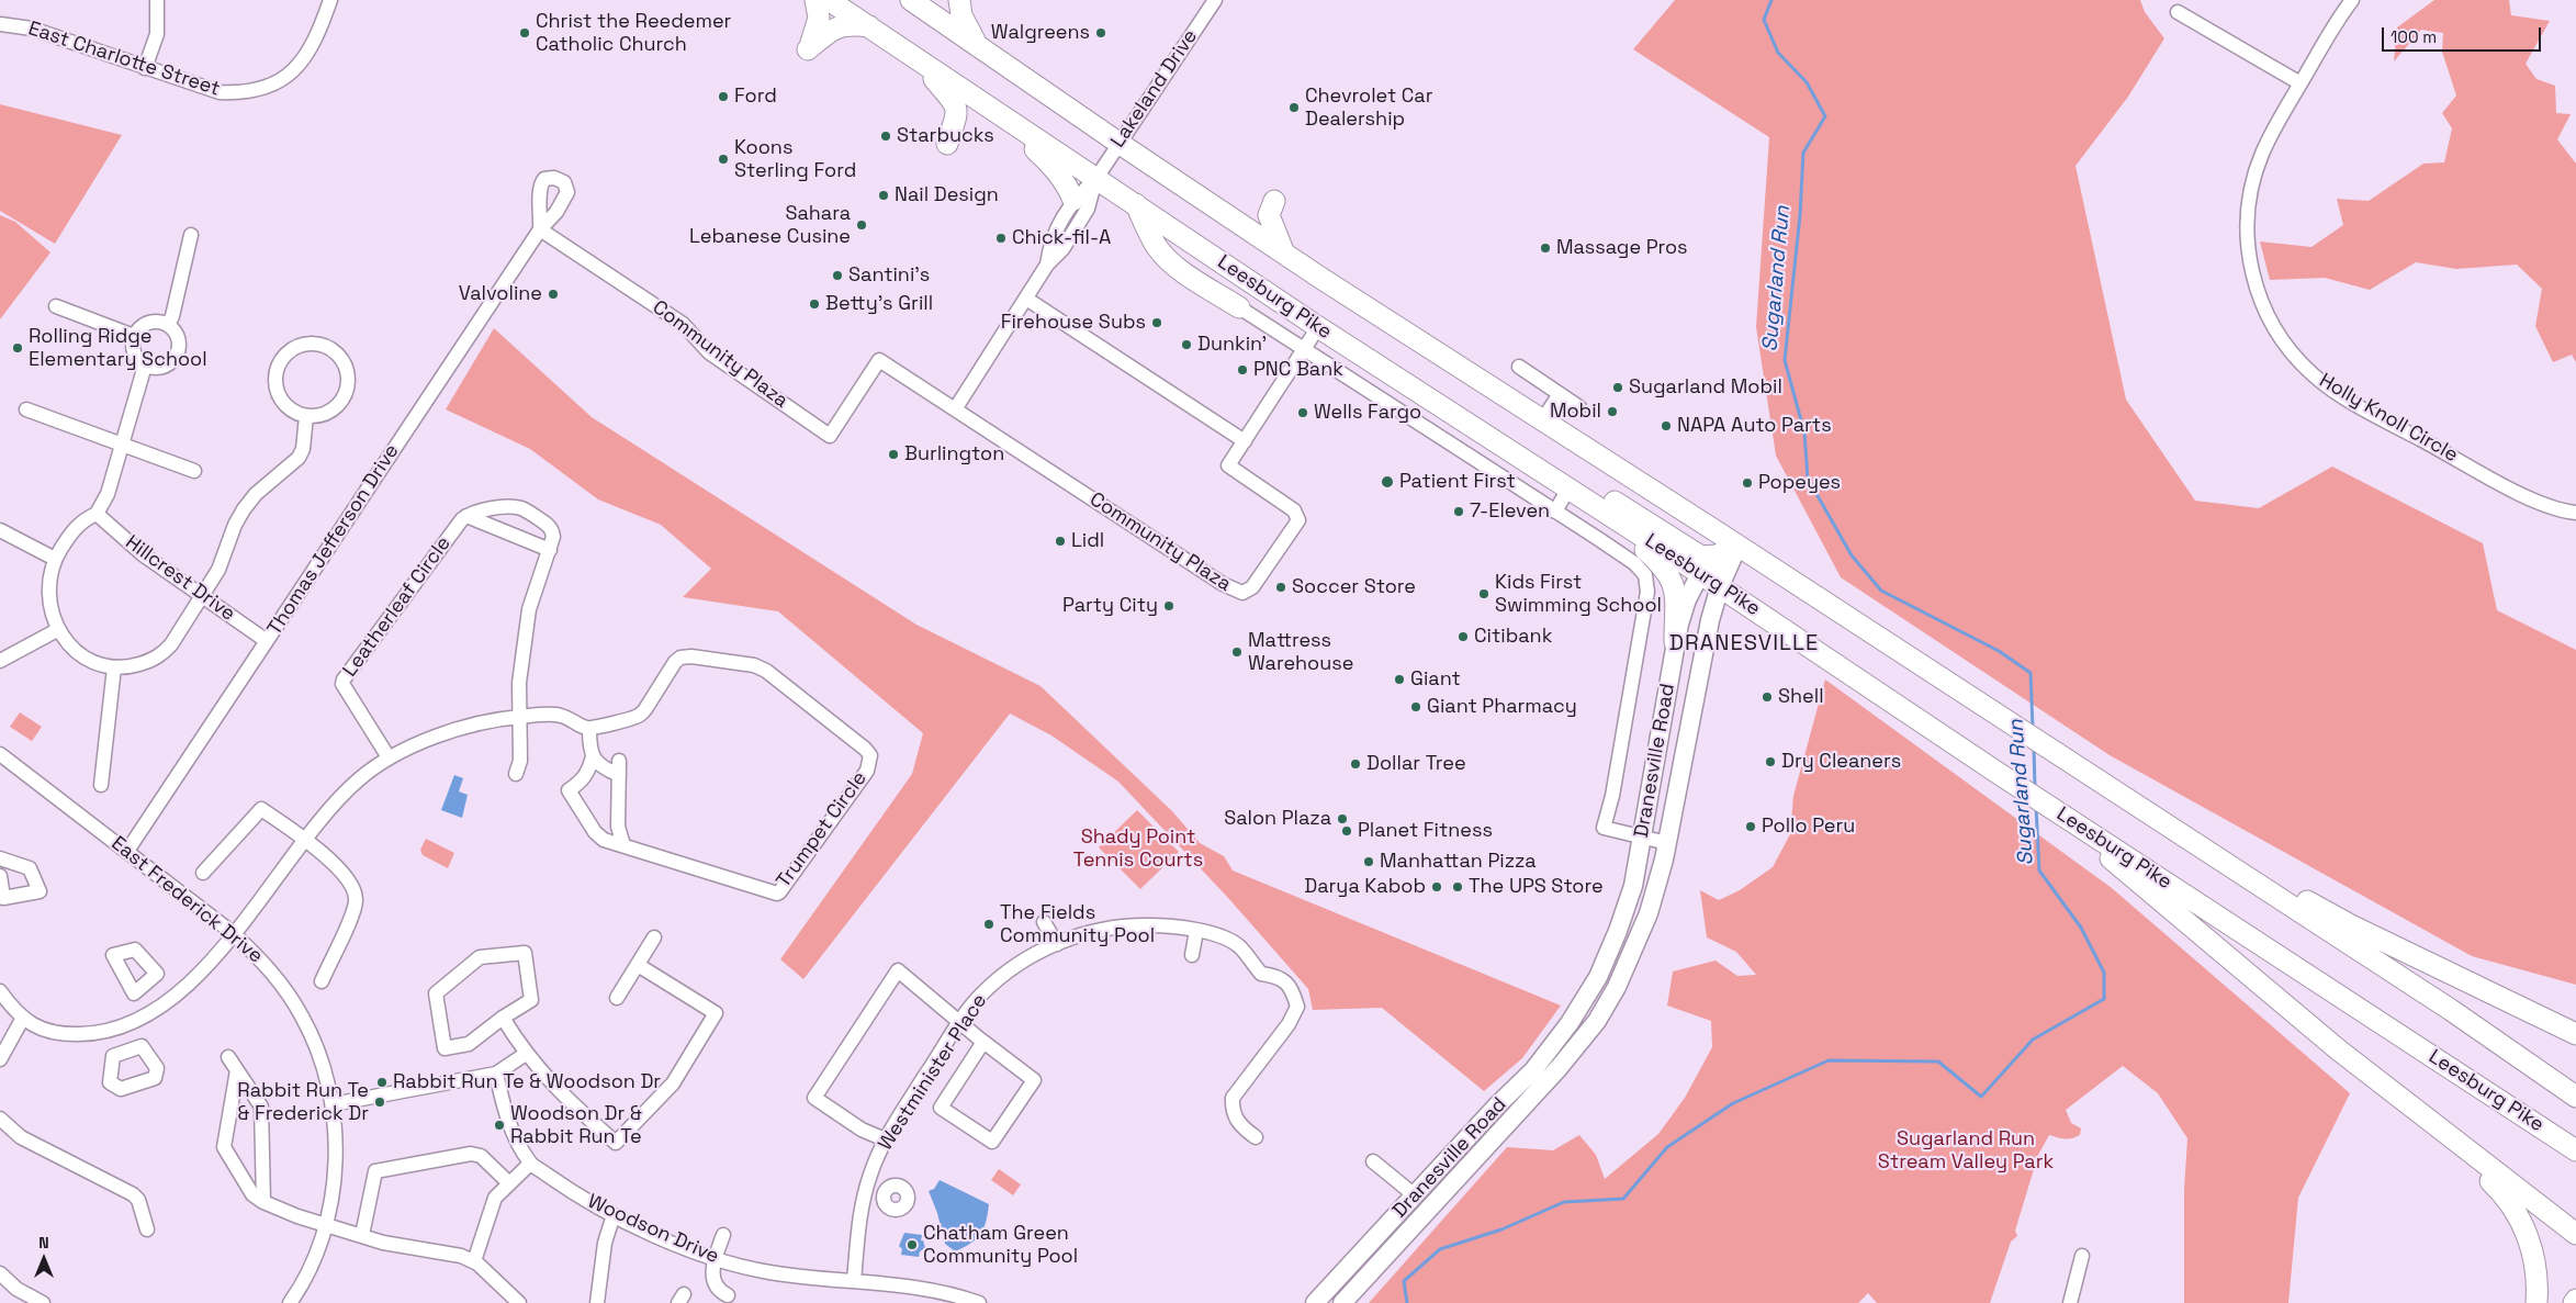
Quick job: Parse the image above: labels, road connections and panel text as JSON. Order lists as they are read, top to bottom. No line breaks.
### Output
{"streets":{"highway":["Leesburg Pike"],"main road":["Dranesville Road"],"street":["East Charlotte Street","Lakeland Drive","Community Plaza","Holly Knoll Circle","Thomas Jefferson Drive","Hillcrest Drive","Leatherleaf Circle","Trumpet Circle","East Frederick Drive","Westminister Place","Woodson Drive"]},"crossings":[["Lakeland Drive","Leesburg Pike"],["Leesburg Pike","Community Plaza"],["Leesburg Pike","Dranesville Road"],["Community Plaza","Thomas Jefferson Drive"],["Thomas Jefferson Drive","Hillcrest Drive"],["Thomas Jefferson Drive","East Frederick Drive"],["Westminister Place","Woodson Drive"]],"districts":["DRANESVILLE"],"water":["Sugarland Run"],"parks":["Shady Point Tennis Courts","Sugarland Run Stream Valley Park"],"places":["Christ the Reedemer Catholic Church","Walgreens","Ford","Chevrolet Car Dealership","Starbucks","Koons Sterling Ford","Nail Design","Sahara Lebanese Cusine","Chick-fil-A","Massage Pros","Santini's","Valvoline","Betty's Grill","Firehouse Subs","Dunkin'","Rolling Ridge Elementary School","PNC Bank","Sugarland Mobil","Mobil","Wells Fargo","NAPA Auto Parts","Burlington","Patient First","Popeyes","7-Eleven","Lidl","Soccer Store","Kids First Swimming School","Party City","Citibank","Mattress Warehouse","Giant","Shell","Giant Pharmacy","Dry Cleaners","Dollar Tree","Salon Plaza","Pollo Peru","Planet Fitness","Manhattan Pizza","Darya Kabob","The UPS Store","The Fields Community Pool","Rabbit Run Te & Woodson Dr","Rabbit Run Te & Frederick Dr","Woodson Dr & Rabbit Run Te","Chatham Green Community Pool"],"scale_bar":"100 m","north":"top"}
